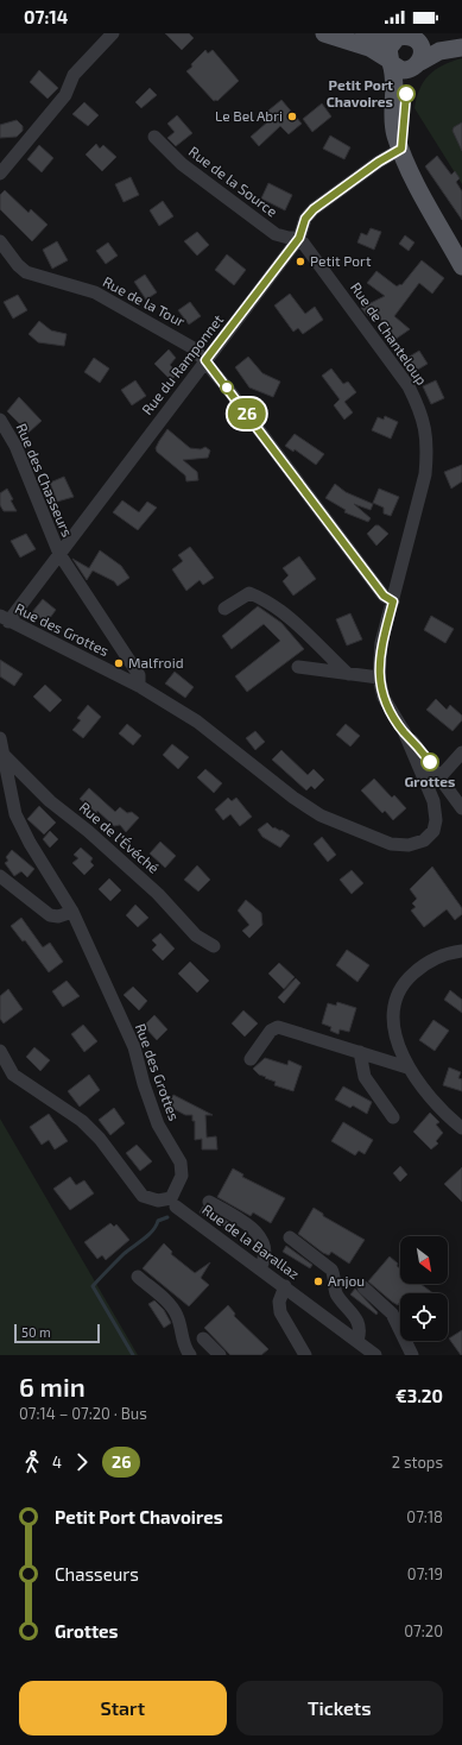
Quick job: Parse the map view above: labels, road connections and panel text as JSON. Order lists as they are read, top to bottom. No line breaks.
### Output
{"streets":{"street":["Rue de la Source","Rue de la Tour","Rue de Chanteloup","Rue du Ramponnet","Rue des Chasseurs","Rue des Grottes","Rue de l'Évéché","Rue de la Barallaz"]},"crossings":[["Rue de la Source","Rue de Chanteloup"],["Rue de la Source","Rue du Ramponnet"],["Rue de la Tour","Rue de Chanteloup"],["Rue de la Tour","Rue du Ramponnet"],["Rue de Chanteloup","Rue du Ramponnet"],["Rue de Chanteloup","Rue des Grottes"],["Rue du Ramponnet","Rue des Chasseurs"],["Rue du Ramponnet","Rue des Grottes"],["Rue des Chasseurs","Rue des Grottes"],["Rue des Grottes","Rue de l'Évéché"]],"places":["Petit Port Chavoires","Le Bel Abri","Petit Port","Malfroid","Grottes","Anjou"],"lines":["bus line 26"],"scale_bar":"50 m","north":"bottom right","page":{"status":"07:14","on_map":"26","scale":"50 m","heading":["6 min","07:14 – 07:20 · Bus","€3.20"],"legs":["4","26","2 stops"],"list":[{"name":"Petit Port Chavoires","value":"07:18"},{"name":"Chasseurs","value":"07:19"},{"name":"Grottes","value":"07:20"}],"buttons":["Start","Tickets"]}}
